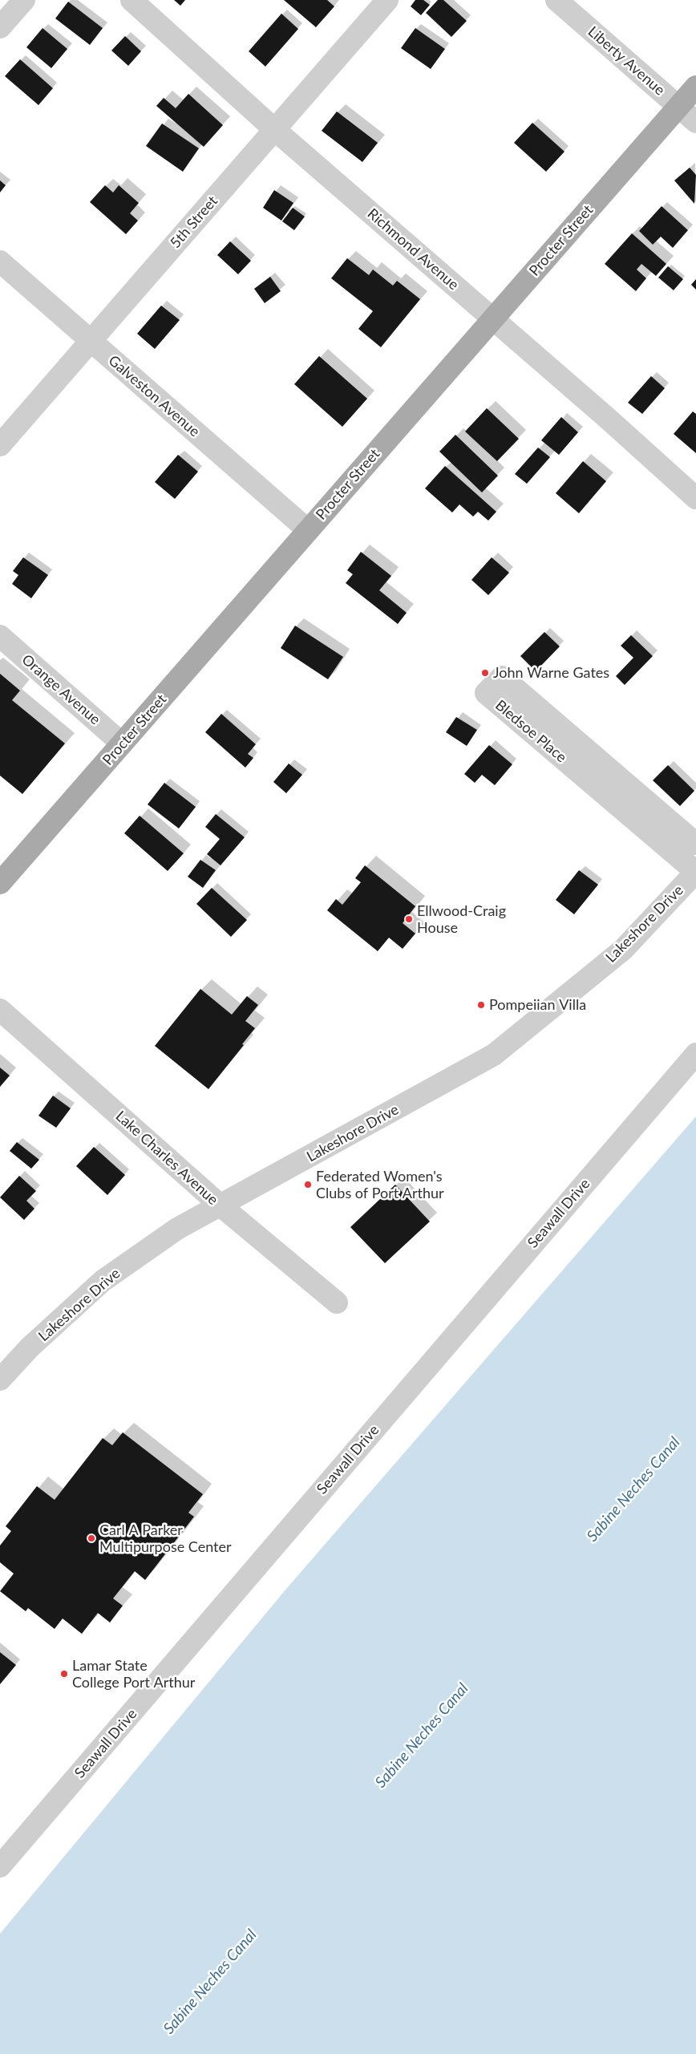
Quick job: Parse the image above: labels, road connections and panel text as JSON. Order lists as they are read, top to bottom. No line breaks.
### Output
{"streets":{"main road":["Procter Street"],"street":["Liberty Avenue","5th Street","Richmond Avenue","Galveston Avenue","Orange Avenue","Bledsoe Place","Lakeshore Drive","Lake Charles Avenue","Seawall Drive"]},"crossings":[["Liberty Avenue","Procter Street"],["5th Street","Richmond Avenue"],["5th Street","Galveston Avenue"],["Procter Street","Richmond Avenue"],["Procter Street","Galveston Avenue"],["Procter Street","Orange Avenue"],["Bledsoe Place","Lakeshore Drive"],["Lakeshore Drive","Lake Charles Avenue"]],"water":["Sabine Neches Canal"],"places":["John Warne Gates","Ellwood-Craig House","Pompeiian Villa","Federated Women's Clubs of Port Arthur","Carl A Parker Multipurpose Center","Lamar State College Port Arthur"]}
